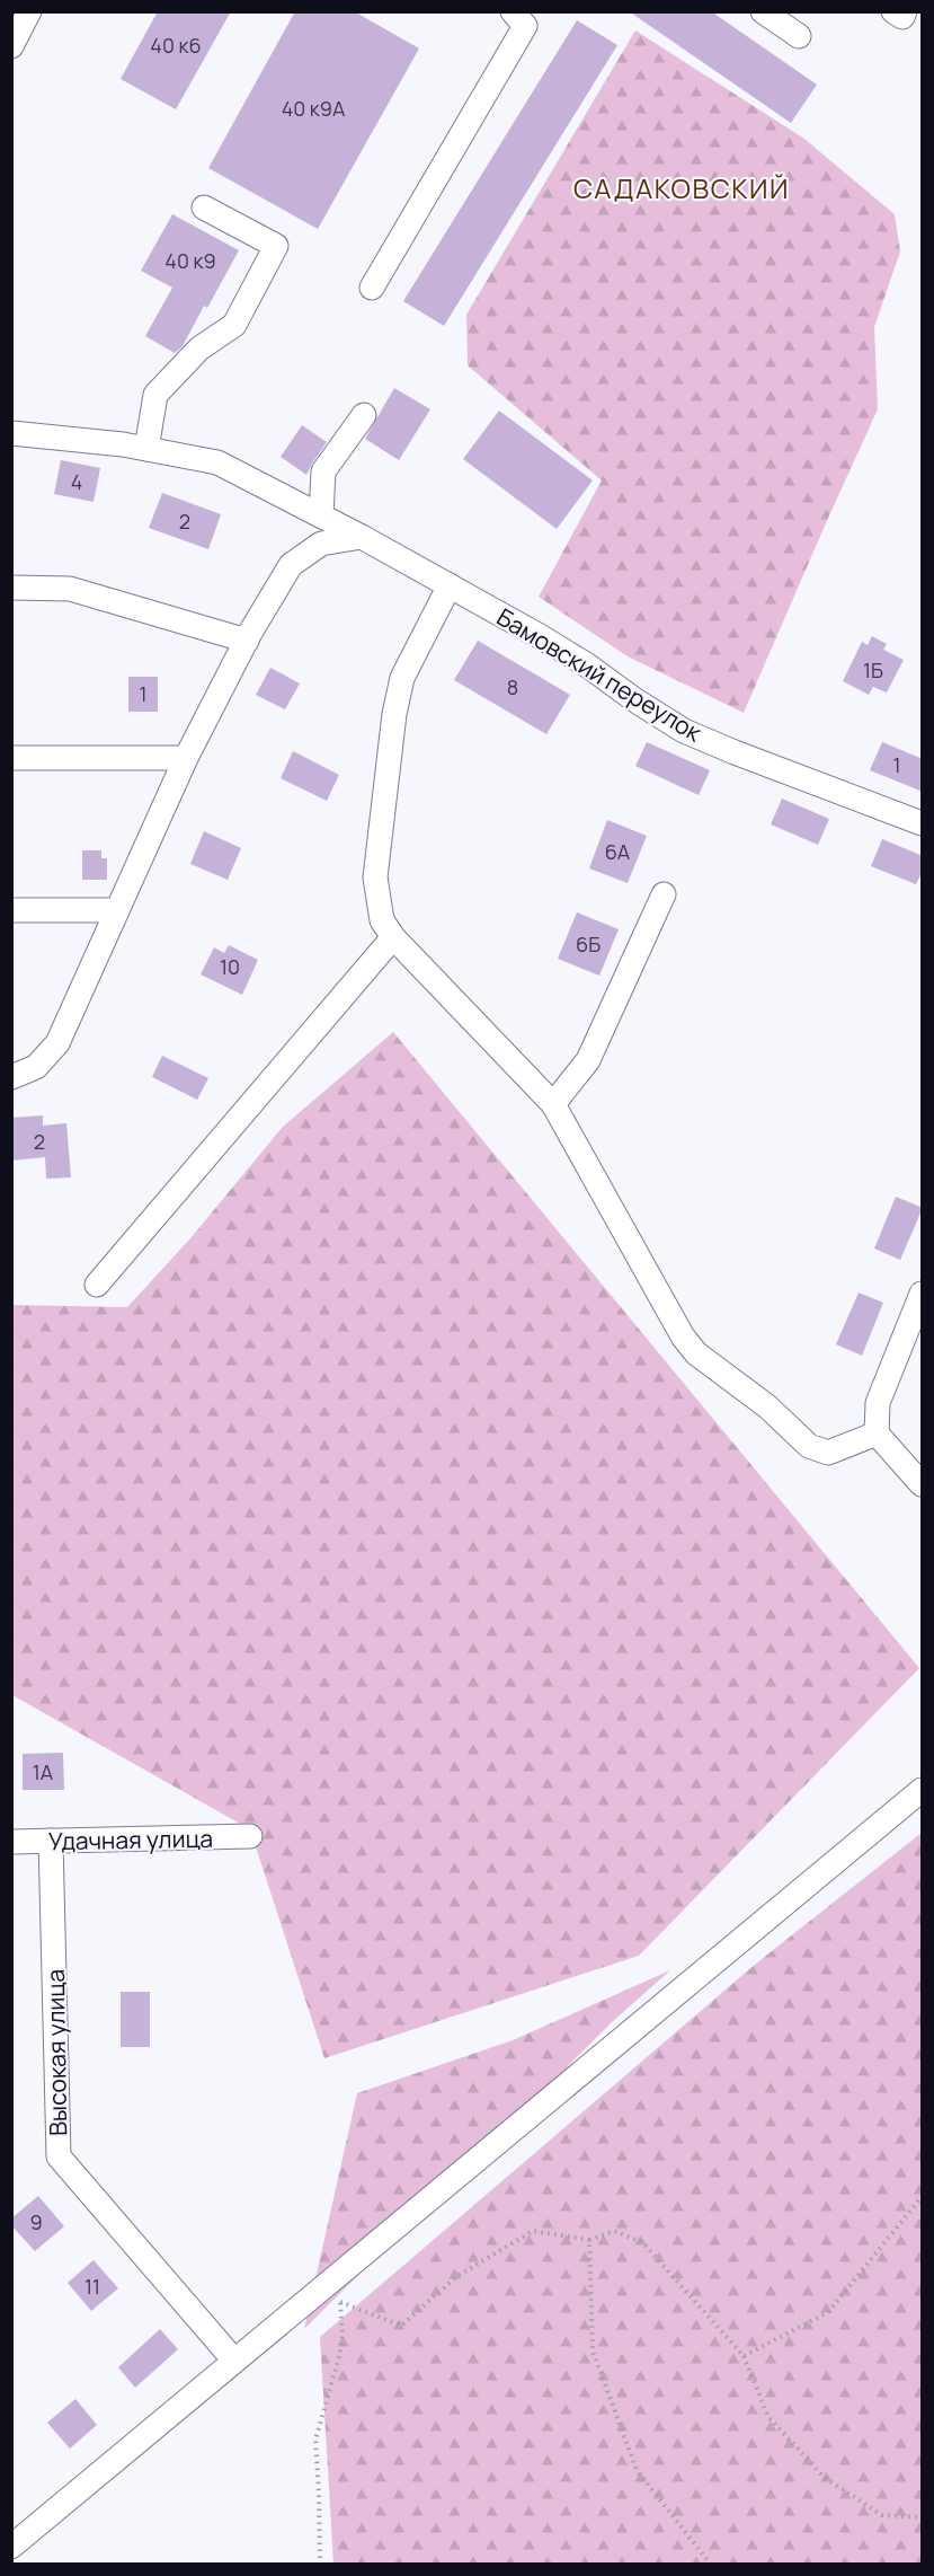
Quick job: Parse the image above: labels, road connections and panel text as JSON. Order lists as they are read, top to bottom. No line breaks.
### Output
{"streets":{"street":["Бамовский переулок","Удачная улица","Высокая улица"]},"crossings":[["Удачная улица","Высокая улица"]],"districts":["САДАКОВСКИЙ"],"house_numbers":["40 к6","40 к9А","40 к9","4","2","1Б","8","1","1","6А","6Б","10","2","1А","9","11"]}
